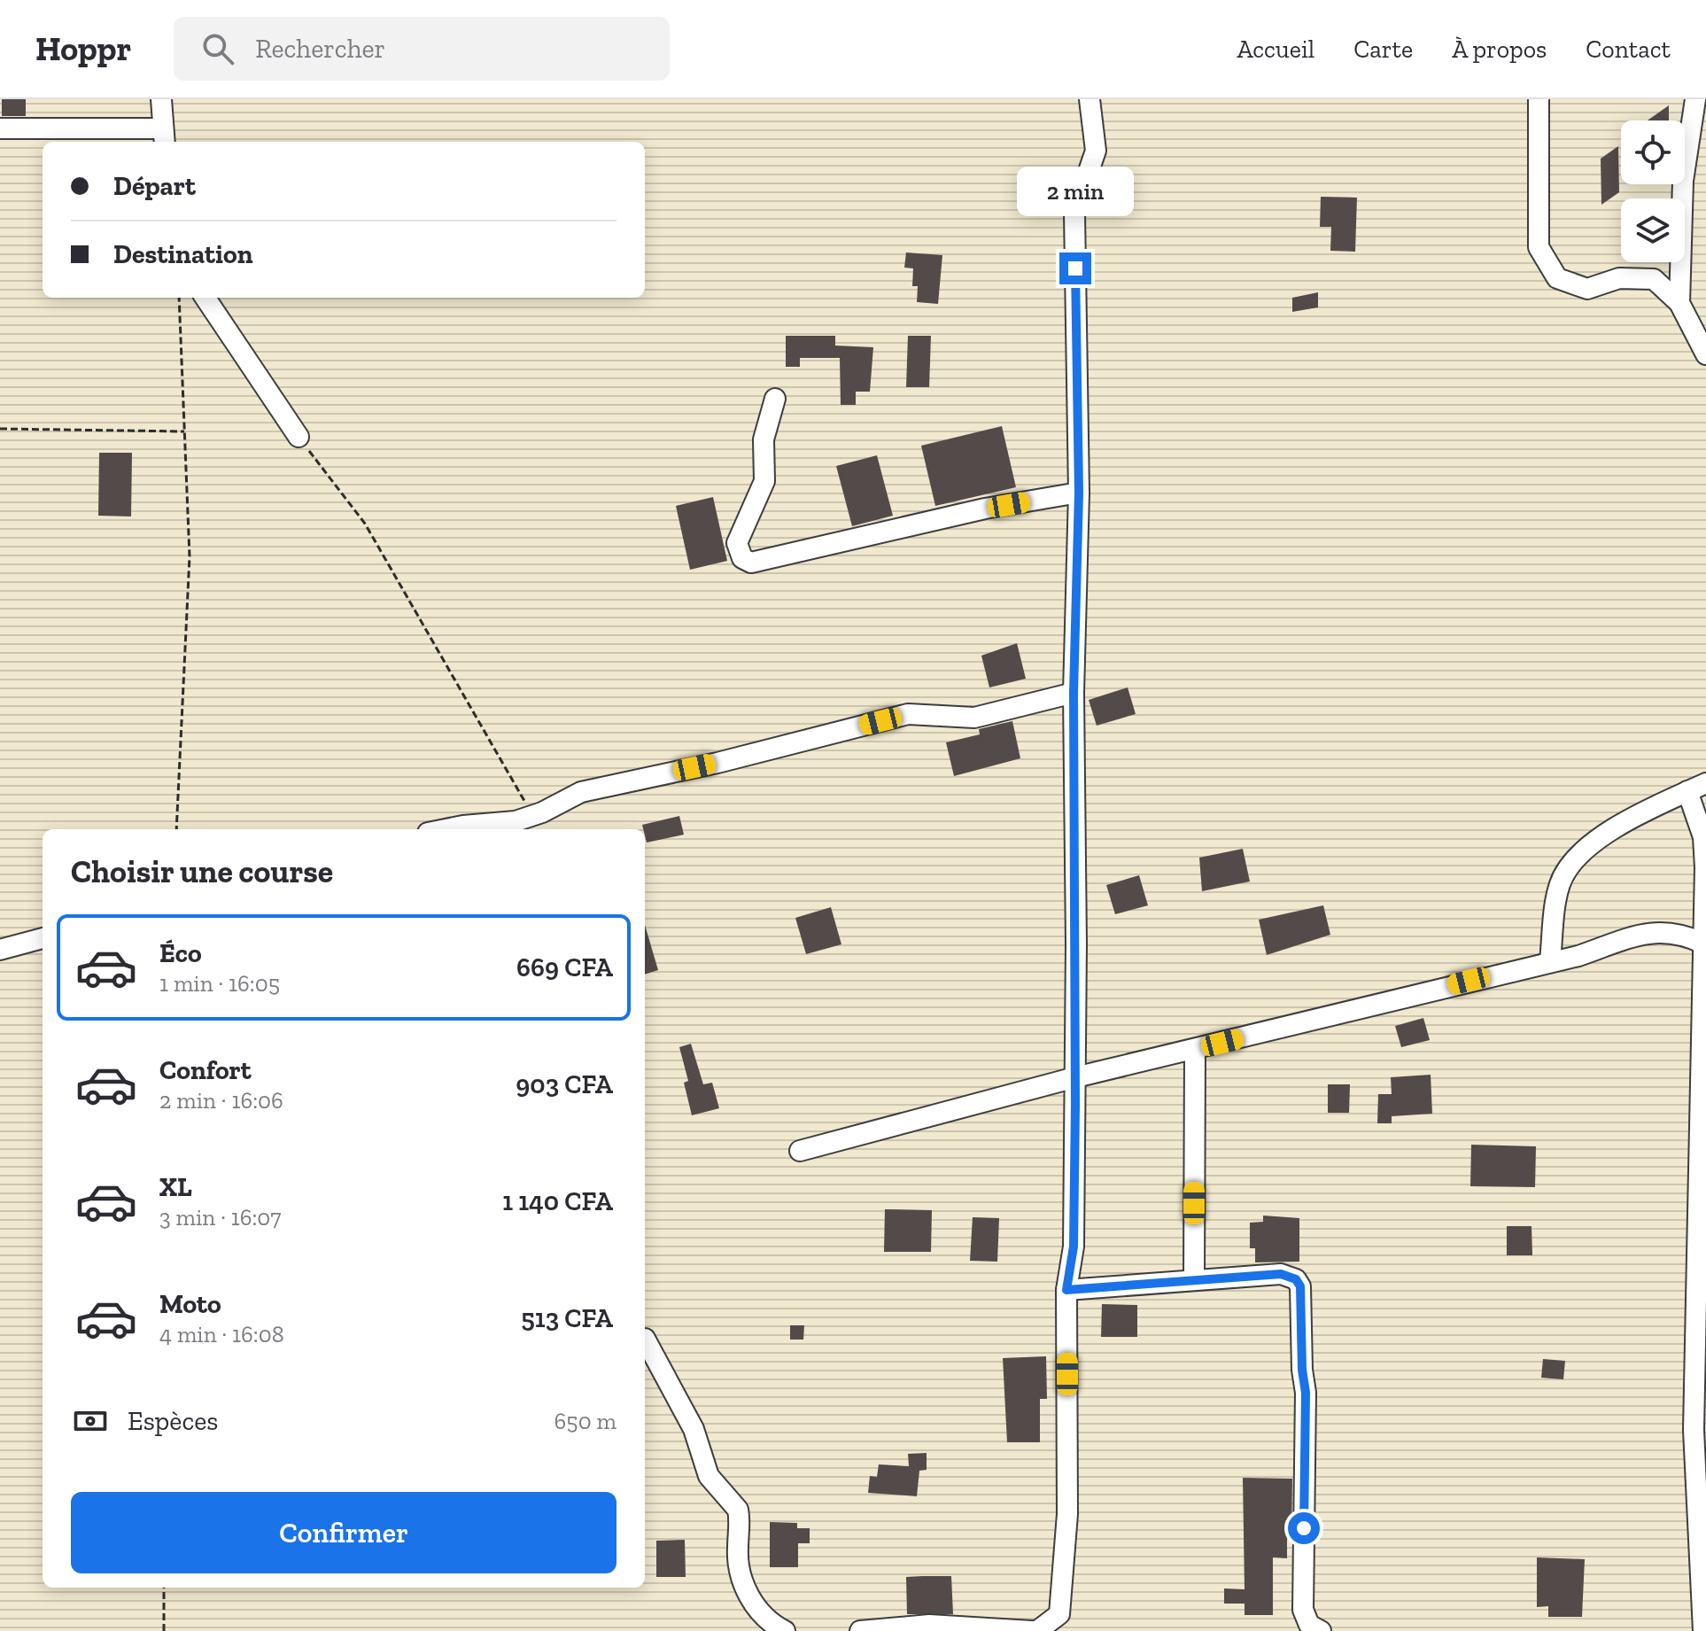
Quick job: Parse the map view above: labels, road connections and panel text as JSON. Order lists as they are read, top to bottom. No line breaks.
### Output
{"page":{"header":"Hoppr","search":"Rechercher","nav":["Accueil","Carte","À propos","Contact"],"banner":["Départ","Destination"],"bubble":"2 min","heading":"Choisir une course","list":[{"name":"Éco","note":"1 min · 16:05","value":"669 CFA"},{"name":"Confort","note":"2 min · 16:06","value":"903 CFA"},{"name":"XL","note":"3 min · 16:07","value":"1 140 CFA"},{"name":"Moto","note":"4 min · 16:08","value":"513 CFA"}],"pay":["Espèces","650 m"],"buttons":"Confirmer"}}
